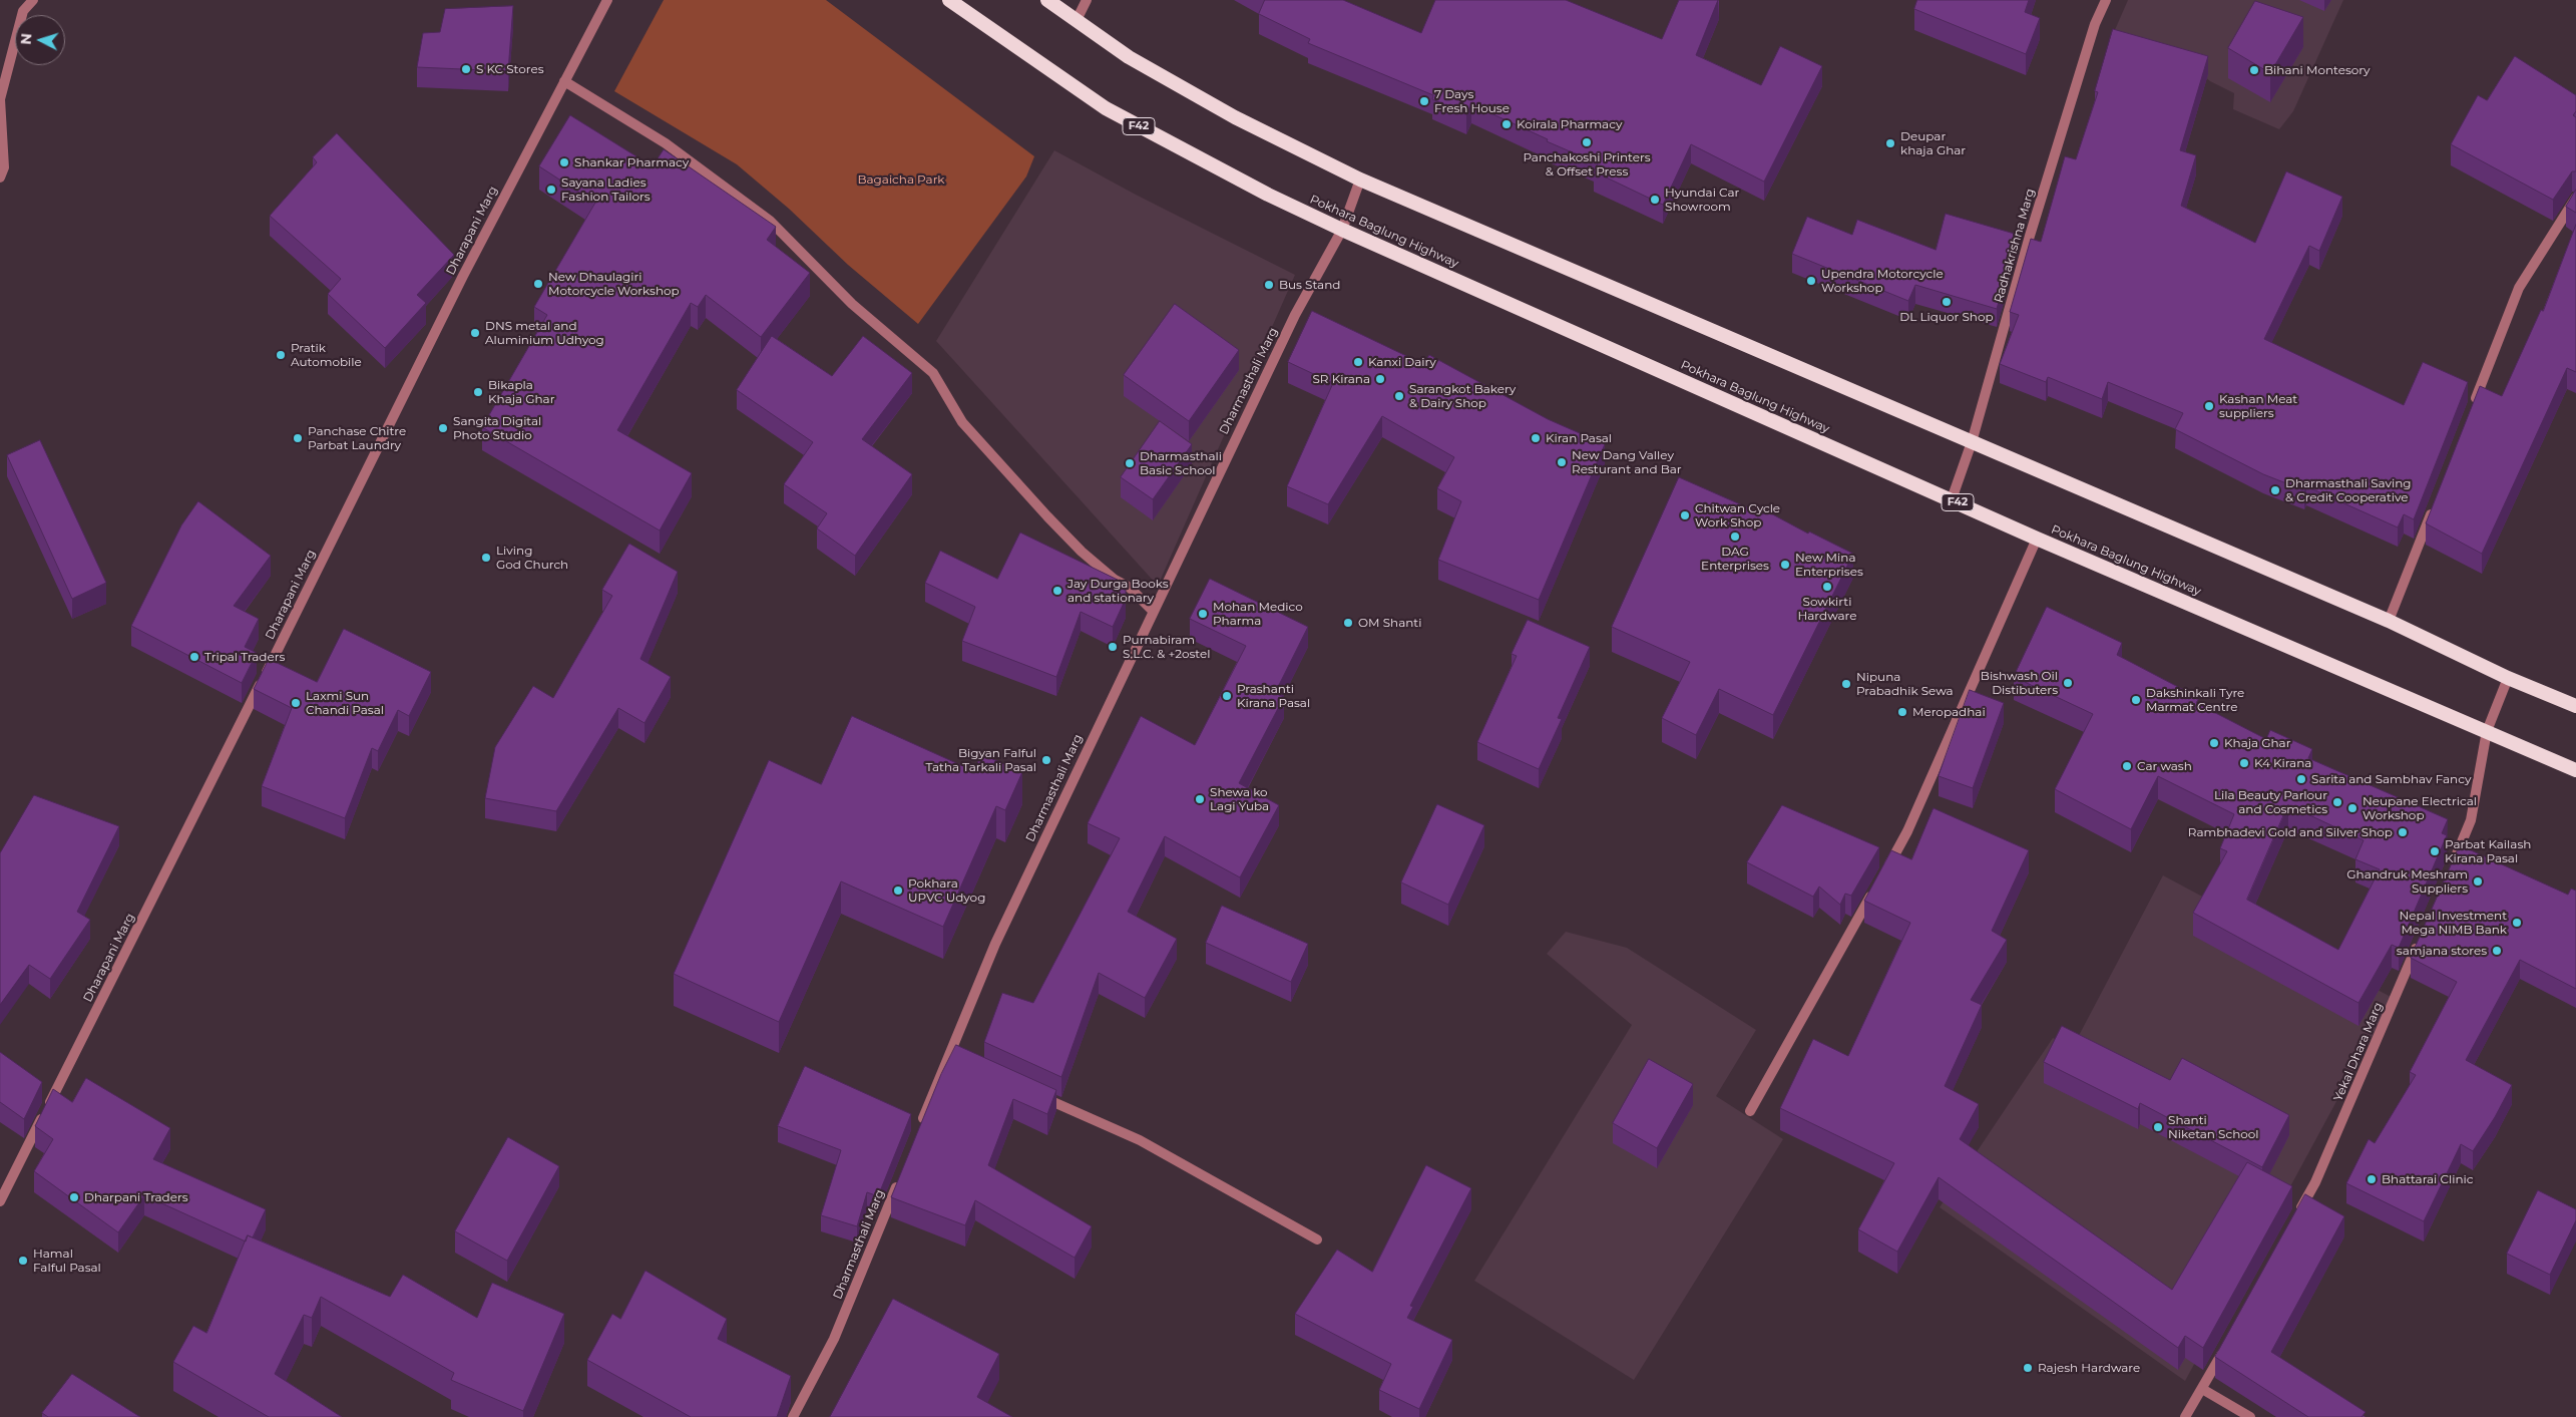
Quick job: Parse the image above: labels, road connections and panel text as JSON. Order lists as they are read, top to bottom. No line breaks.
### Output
{"streets":{"highway":["F42","Pokhara Baglung Highway"],"street":["Dharapani Marg","Radhakrishna Marg","Dharmasthali Marg","Yekal Dhara Marg"]},"crossings":[["Pokhara Baglung Highway","Radhakrishna Marg"],["Pokhara Baglung Highway","Dharmasthali Marg"]],"parks":["Bagaicha Park"],"places":["S KC Stores","Bihani Montesory","7 Days Fresh House","Koirala Pharmacy","Panchakoshi Printers & Offset Press","Deupar khaja Ghar","Shankar Pharmacy","Sayana Ladies Fashion Tailors","Hyundai Car Showroom","Upendra Motorcycle Workshop","New Dhaulagiri Motorcycle Workshop","Bus Stand","DL Liquor Shop","DNS metal and Aluminium Udhyog","Pratik Automobile","Kanxi Dairy","SR Kirana","Bikapla Khaja Ghar","Sarangkot Bakery & Dairy Shop","Kashan Meat suppliers","Sangita Digital Photo Studio","Panchase Chitre Parbat Laundry","Kiran Pasal","New Dang Valley Resturant and Bar","Dharmasthali Basic School","Dharmasthali Saving & Credit Cooperative","Chitwan Cycle Work Shop","DAG Enterprises","Living God Church","New Mina Enterprises","Sowkirti Hardware","Jay Durga Books and stationary","Mohan Medico Pharma","OM Shanti","Purnabiram S.L.C. & +2ostel","Tripal Traders","Bishwash Oil Distibuters","Nipuna Prabadhik Sewa","Prashanti Kirana Pasal","Dakshinkali Tyre Marmat Centre","Laxmi Sun Chandi Pasal","Meropadhai","Khaja Ghar","Bigyan Falful Tatha Tarkali Pasal","K4 Kirana","Car wash","Sarita and Sambhav Fancy","Shewa ko Lagi Yuba","Lila Beauty Parlour and Cosmetics","Neupane Electrical Workshop","Rambhadevi Gold and Silver Shop","Parbat Kailash Kirana Pasal","Ghandruk Meshram Suppliers","Pokhara UPVC Udyog","Nepal Investment Mega NIMB Bank","samjana stores","Shanti Niketan School","Bhattarai Clinic","Dharpani Traders","Hamal Falful Pasal","Rajesh Hardware"],"north":"left"}
